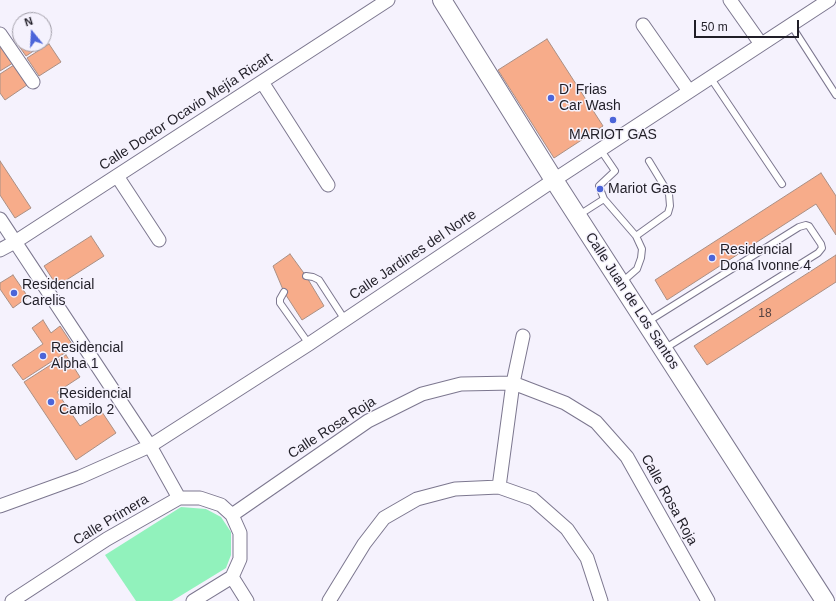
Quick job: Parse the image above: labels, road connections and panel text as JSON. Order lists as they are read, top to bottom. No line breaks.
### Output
{"streets":{"street":["Calle Doctor Ocavio Mejía Ricart","Calle Jardines del Norte","Calle Juan de Los Santos","Calle Rosa Roja","Calle Primera"]},"crossings":[["Calle Jardines del Norte","Calle Juan de Los Santos"],["Calle Rosa Roja","Calle Primera"]],"places":["D' Frias Car Wash","MARIOT GAS","Mariot Gas","Residencial Dona Ivonne 4","Residencial Carelis","Residencial Alpha 1","Residencial Camilo 2"],"house_numbers":["18"],"scale_bar":"50 m","north":"top"}
